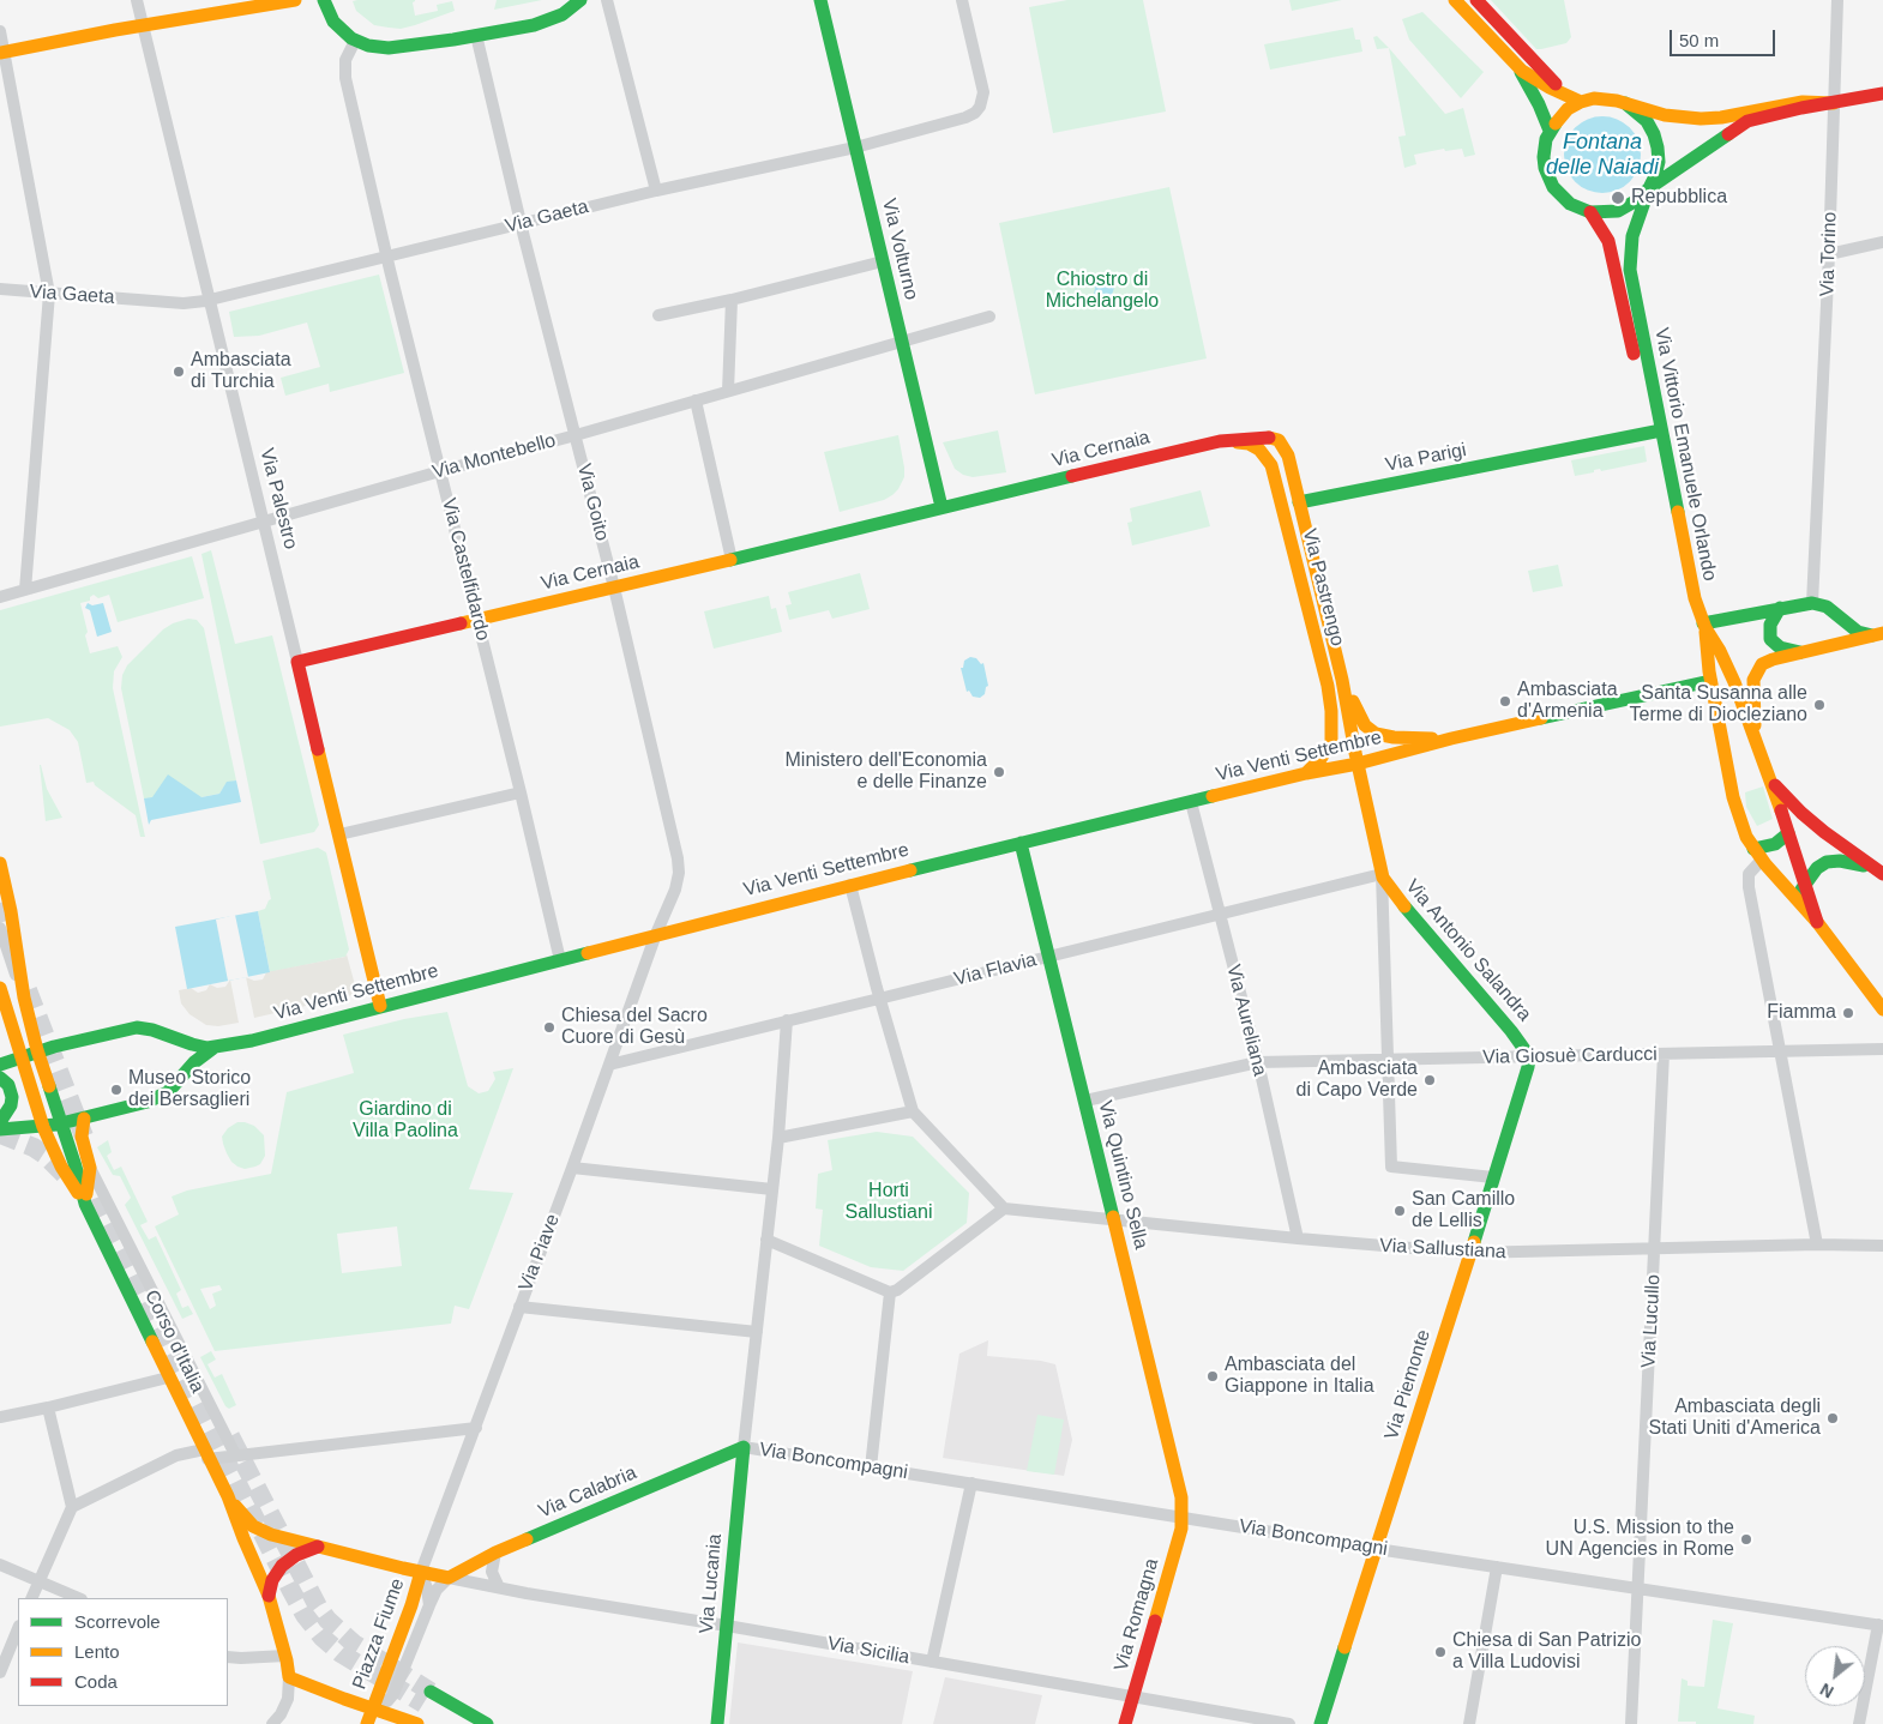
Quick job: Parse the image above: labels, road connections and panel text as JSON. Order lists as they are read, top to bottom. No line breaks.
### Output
{"streets":{"street":["Via Gaeta","Via Volturno","Via Torino","Via Cernaia","Via Vittorio Emanuele Orlando","Via Montebello","Via Parigi","Via Palestro","Via Goito","Via Castelfidardo","Via Pastrengo","Via Venti Settembre","Via Antonio Salandra","Via Flavia","Via Aureliana","Via Giosuè Carducci","Via Quintino Sella","Via Sallustiana","Via Piave","Via Lucullo","Corso d'Italia","Via Piemonte","Via Boncompagni","Via Calabria","Via Lucania","Via Romagna","Piazza Fiume","Via Sicilia"]},"crossings":[["Via Gaeta","Via Volturno"],["Via Gaeta","Via Palestro"],["Via Gaeta","Via Goito"],["Via Gaeta","Via Castelfidardo"],["Via Volturno","Via Cernaia"],["Via Volturno","Via Montebello"],["Via Cernaia","Via Palestro"],["Via Cernaia","Via Goito"],["Via Cernaia","Via Castelfidardo"],["Via Cernaia","Via Pastrengo"],["Via Vittorio Emanuele Orlando","Via Parigi"],["Via Montebello","Via Palestro"],["Via Montebello","Via Goito"],["Via Montebello","Via Castelfidardo"],["Via Parigi","Via Pastrengo"],["Via Palestro","Via Venti Settembre"],["Via Goito","Via Venti Settembre"],["Via Goito","Via Piave"],["Via Castelfidardo","Via Venti Settembre"],["Via Pastrengo","Via Venti Settembre"],["Via Pastrengo","Via Antonio Salandra"],["Via Venti Settembre","Via Antonio Salandra"],["Via Venti Settembre","Via Aureliana"],["Via Venti Settembre","Via Quintino Sella"],["Via Venti Settembre","Via Piave"],["Via Venti Settembre","Corso d'Italia"],["Via Antonio Salandra","Via Flavia"],["Via Antonio Salandra","Via Giosuè Carducci"],["Via Antonio Salandra","Via Piemonte"],["Via Flavia","Via Aureliana"],["Via Flavia","Via Quintino Sella"],["Via Flavia","Via Piave"],["Via Aureliana","Via Giosuè Carducci"],["Via Aureliana","Via Sallustiana"],["Via Giosuè Carducci","Via Quintino Sella"],["Via Giosuè Carducci","Via Lucullo"],["Via Giosuè Carducci","Via Piemonte"],["Via Quintino Sella","Via Sallustiana"],["Via Quintino Sella","Via Boncompagni"],["Via Quintino Sella","Via Romagna"],["Via Sallustiana","Via Lucullo"],["Via Sallustiana","Via Piemonte"],["Via Piave","Piazza Fiume"],["Via Lucullo","Via Boncompagni"],["Corso d'Italia","Piazza Fiume"],["Via Piemonte","Via Boncompagni"],["Via Boncompagni","Via Calabria"],["Via Boncompagni","Via Lucania"],["Via Boncompagni","Via Romagna"],["Via Calabria","Via Lucania"],["Via Calabria","Piazza Fiume"],["Via Calabria","Via Sicilia"],["Via Lucania","Via Sicilia"],["Via Romagna","Via Sicilia"],["Piazza Fiume","Via Sicilia"]],"water":["Fontana delle Naiadi"],"parks":["Chiostro di Michelangelo","Giardino di Villa Paolina","Horti Sallustiani"],"places":["Repubblica","Ambasciata di Turchia","Ambasciata d'Armenia","Santa Susanna alle Terme di Diocleziano","Ministero dell'Economia e delle Finanze","Fiamma","Chiesa del Sacro Cuore di Gesù","Ambasciata di Capo Verde","Museo Storico dei Bersaglieri","San Camillo de Lellis","Ambasciata del Giappone in Italia","Ambasciata degli Stati Uniti d'America","U.S. Mission to the UN Agencies in Rome","Chiesa di San Patrizio a Villa Ludovisi"],"legend":["Scorrevole","Lento","Coda"],"scale_bar":"50 m","north":"bottom left"}
